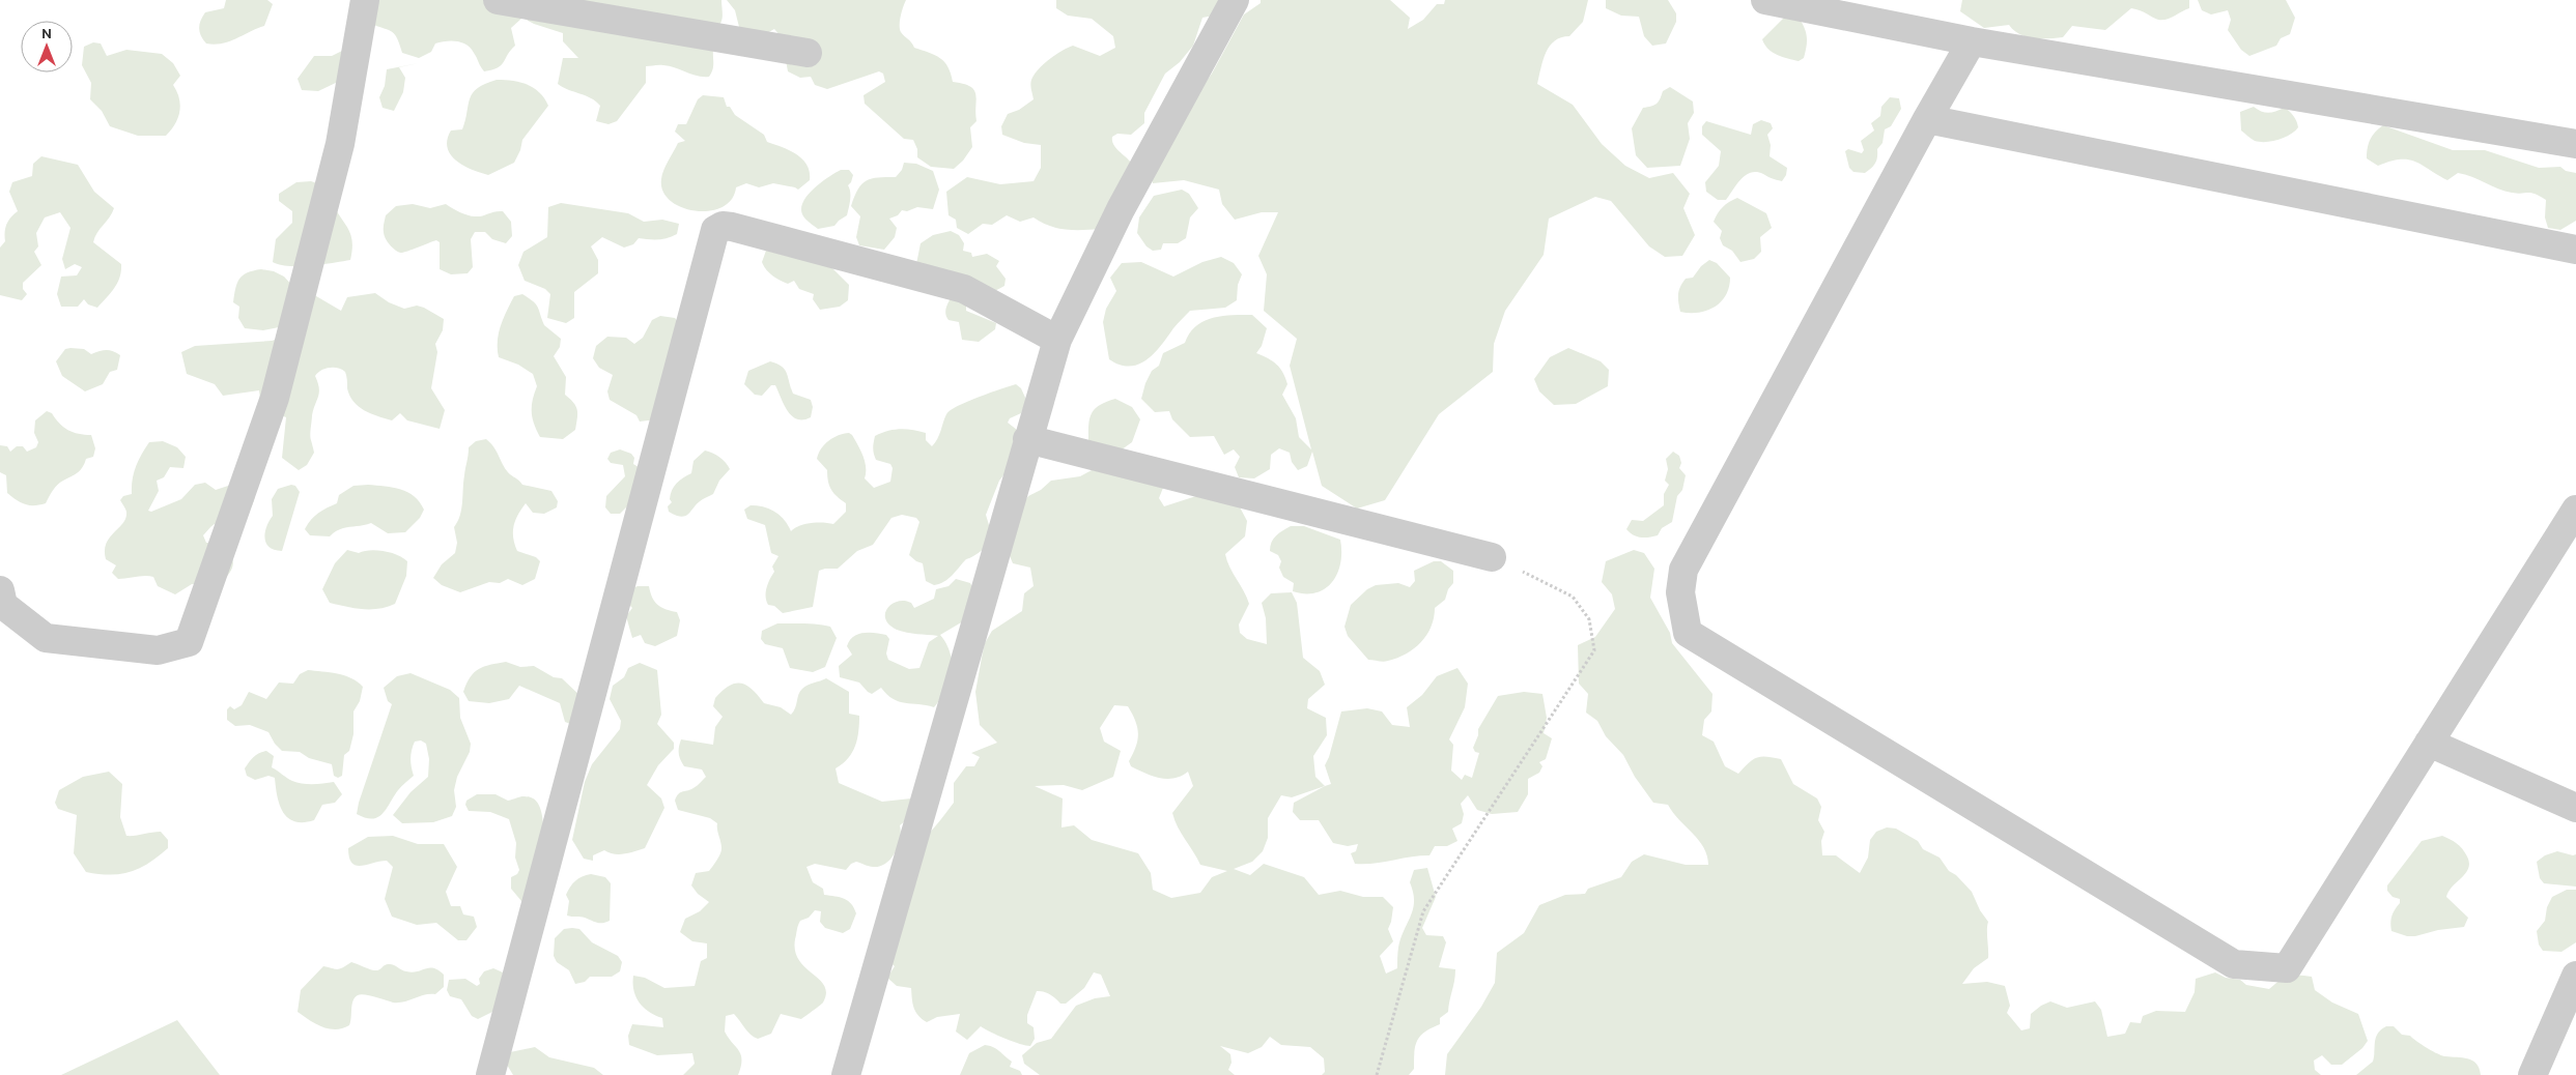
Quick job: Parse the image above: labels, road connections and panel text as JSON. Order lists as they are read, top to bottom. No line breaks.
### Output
{"north":"top"}
